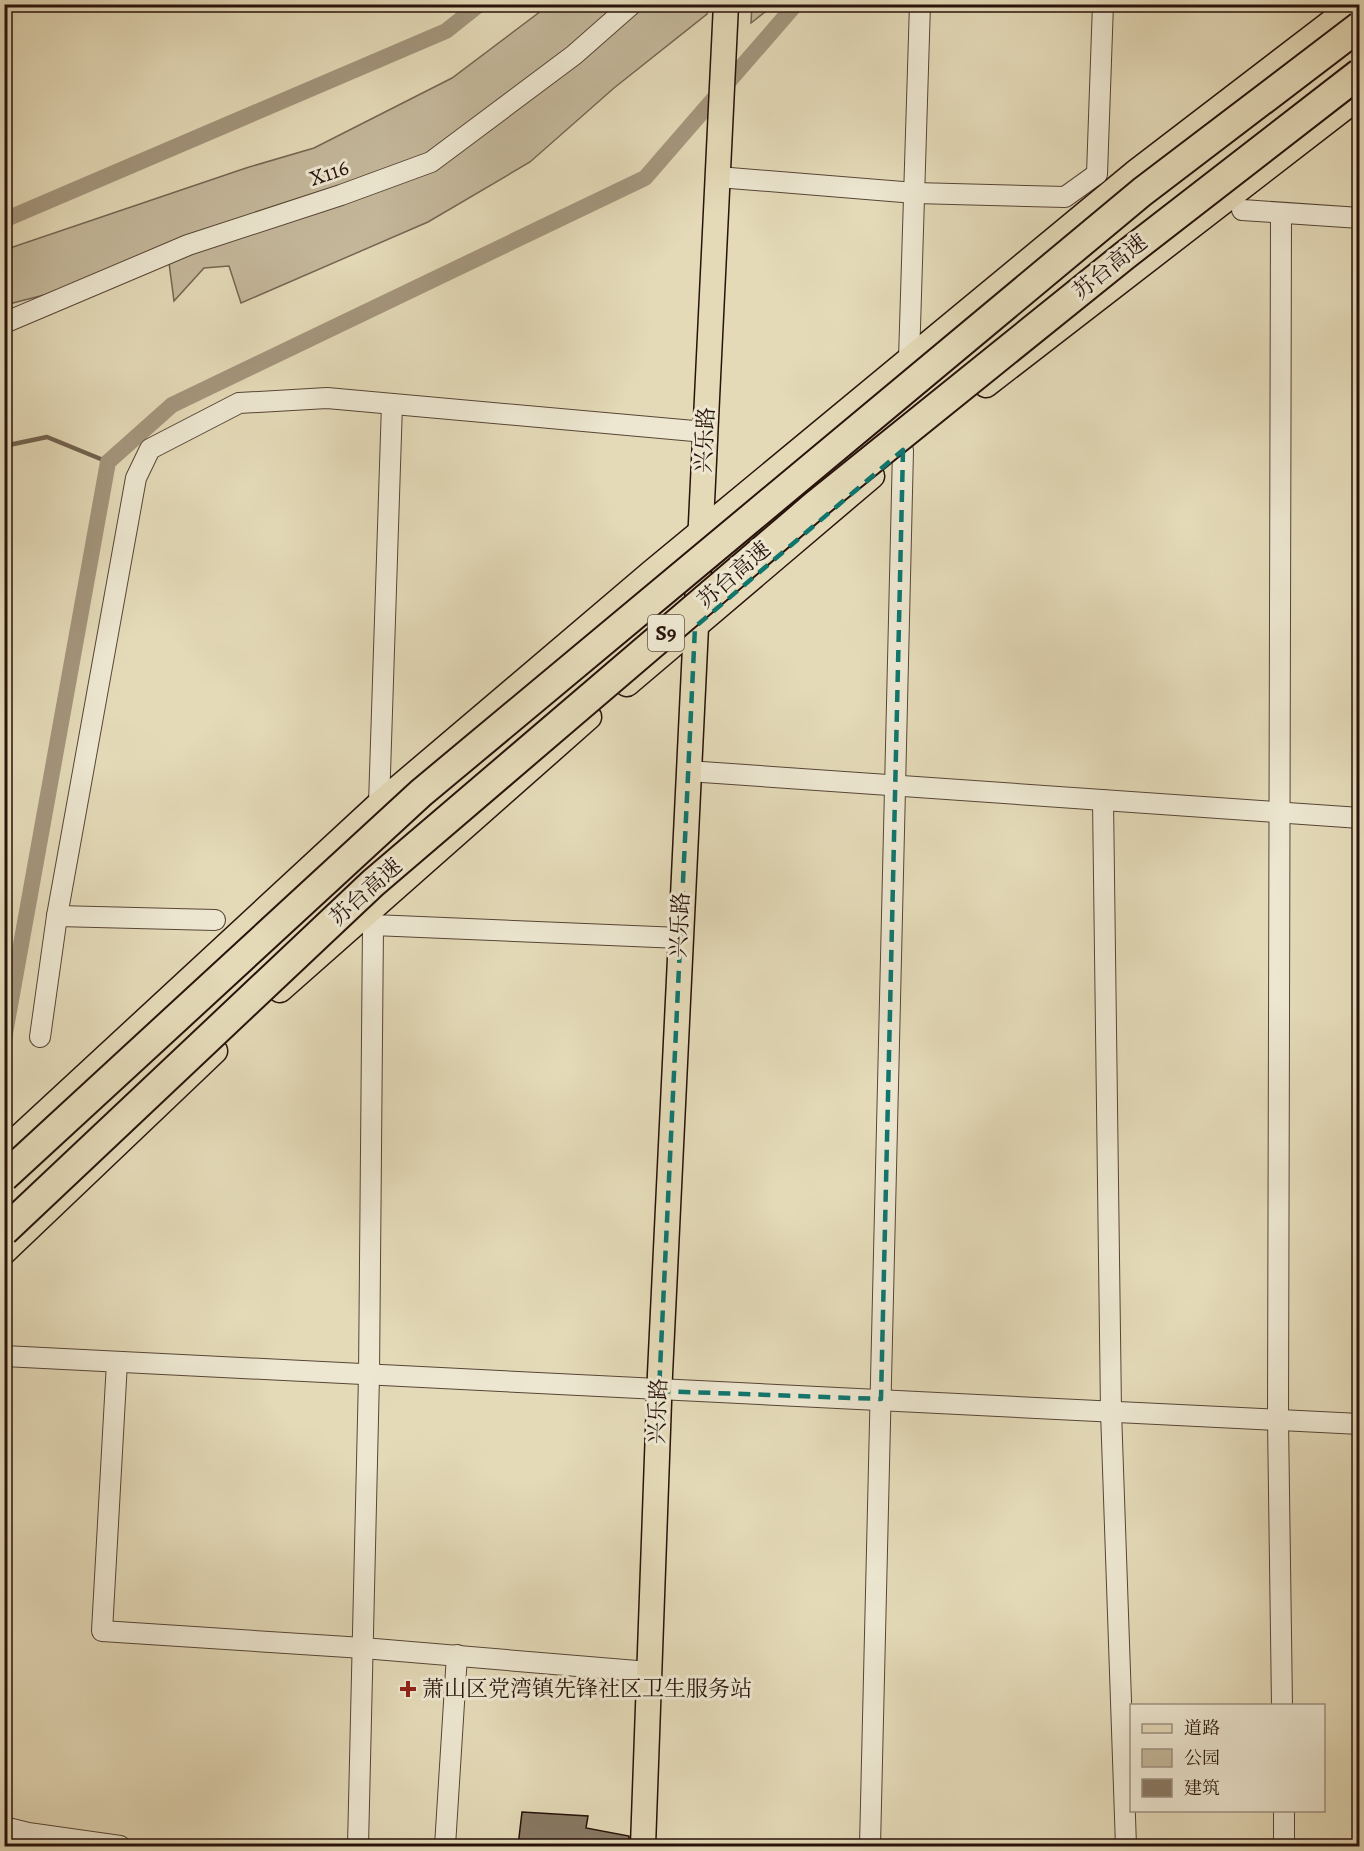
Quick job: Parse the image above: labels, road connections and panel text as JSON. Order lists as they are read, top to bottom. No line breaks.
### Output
{"streets":{"highway":["苏台高速","S9"],"main road":["兴乐路"],"street":["X116"]},"places":{"health":["萧山区党湾镇先锋社区卫生服务站"]},"legend":["道路","公园","建筑"]}
